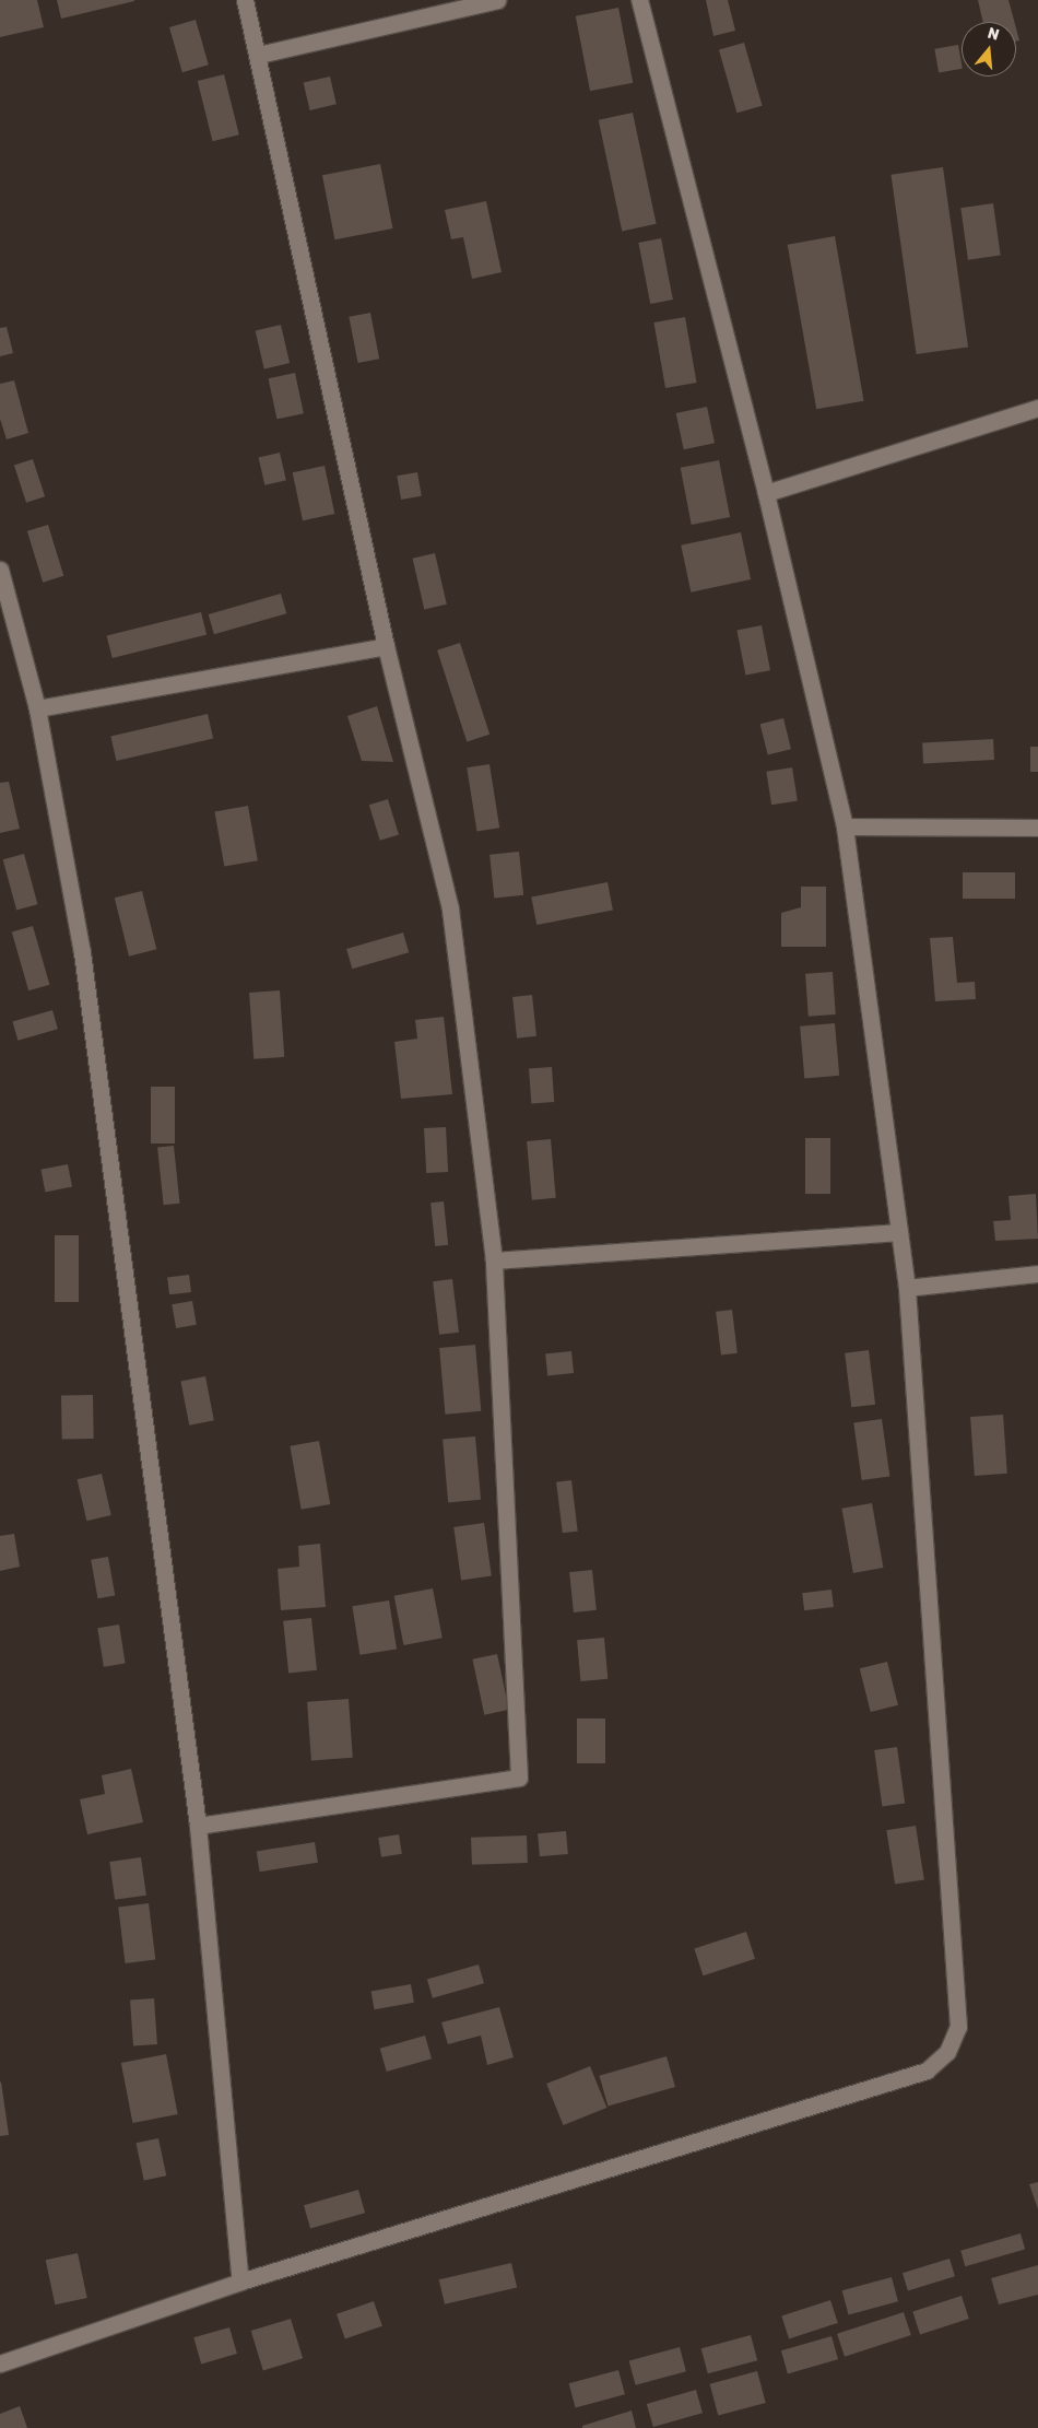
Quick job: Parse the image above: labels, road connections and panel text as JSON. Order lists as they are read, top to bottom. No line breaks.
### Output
{"north":"top"}
